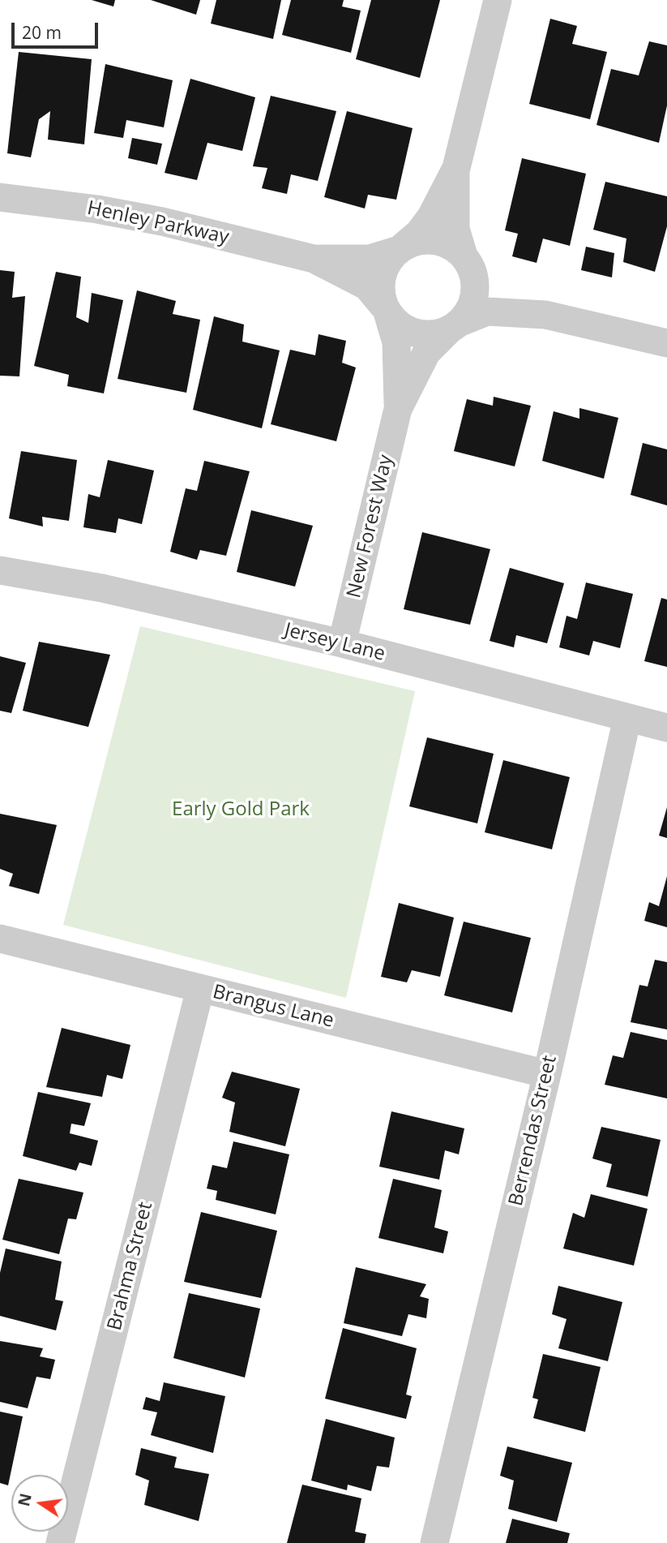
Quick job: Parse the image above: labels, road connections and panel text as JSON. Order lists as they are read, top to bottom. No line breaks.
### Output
{"streets":{"street":["Henley Parkway","New Forest Way","Jersey Lane","Brangus Lane","Berrendas Street","Brahma Street"]},"crossings":[["New Forest Way","Jersey Lane"],["Jersey Lane","Berrendas Street"],["Brangus Lane","Berrendas Street"],["Brangus Lane","Brahma Street"]],"parks":["Early Gold Park"],"scale_bar":"20 m","north":"left"}
